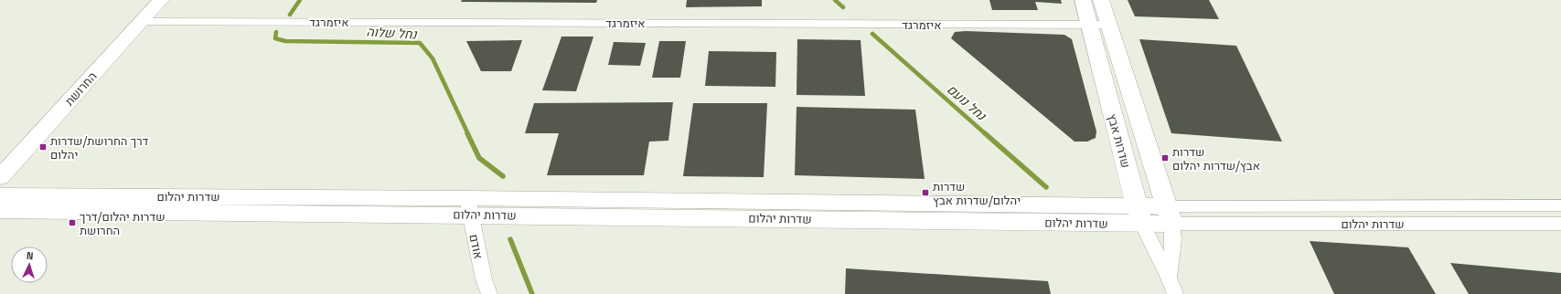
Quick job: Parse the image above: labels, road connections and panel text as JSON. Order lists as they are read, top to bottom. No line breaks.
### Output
{"streets":{"street":["איזמרגד","החרושת","שדרות אבץ","שדרות יהלום","אודם"]},"crossings":[["איזמרגד","החרושת"],["איזמרגד","שדרות אבץ"],["שדרות אבץ","שדרות יהלום"],["שדרות יהלום","אודם"]],"water":["נחל שלוה","נחל נועם"],"places":{"transit":["דרך החרושת/שדרות יהלום","שדרות אבץ/שדרות יהלום","שדרות יהלום/שדרות אבץ","שדרות יהלום/דרך החרושת"]},"north":"top"}
